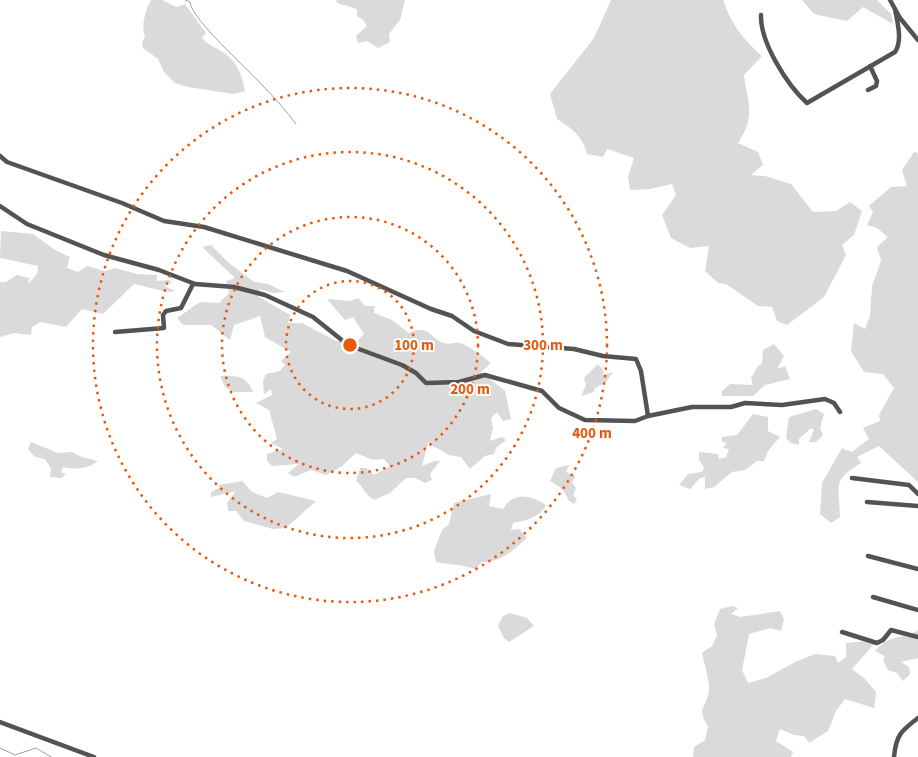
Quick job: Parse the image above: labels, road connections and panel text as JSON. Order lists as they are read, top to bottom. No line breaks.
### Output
{"rings":["100 m","300 m","200 m","400 m"]}
